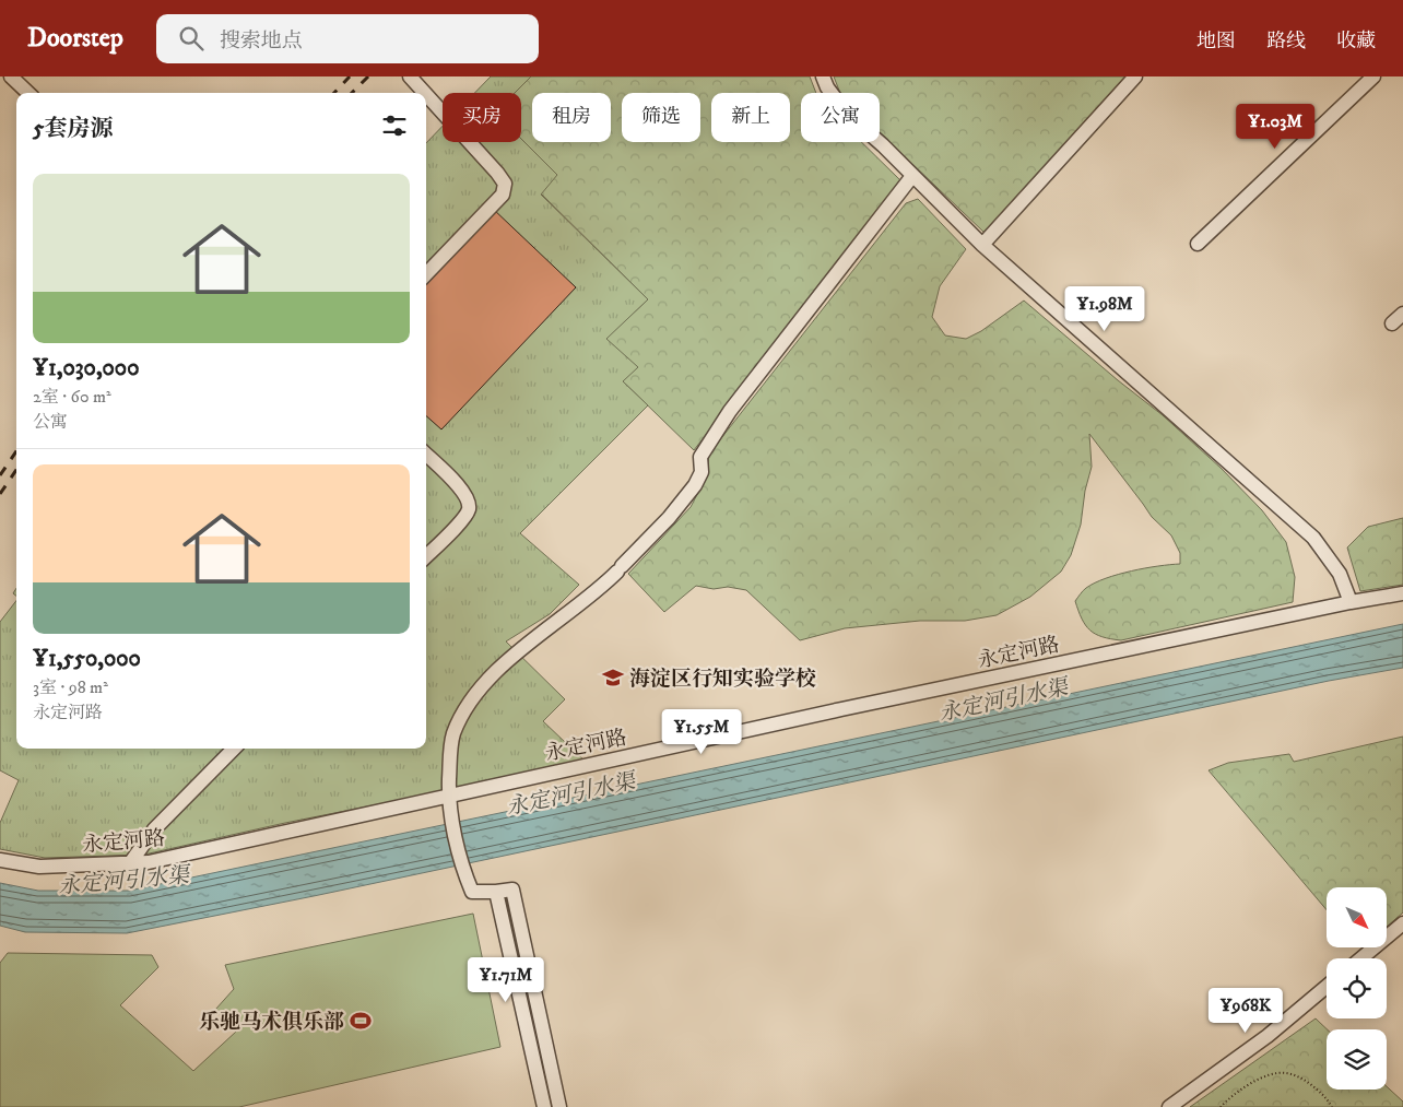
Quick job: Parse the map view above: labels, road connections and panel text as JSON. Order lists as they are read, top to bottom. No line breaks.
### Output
{"streets":{"street":["永定河路"]},"water":["永定河引水渠"],"places":{"school or university":["海淀区行知实验学校"],"sports":["乐驰马术俱乐部"]},"north":"bottom right","page":{"header":"Doorstep","search":"搜索地点","nav":["地图","路线","收藏"],"chip":["买房","租房","筛选","新上","公寓"],"heading":"5套房源","price":["¥1.03M","¥1.98M","¥1.55M","¥1.71M","¥968K"],"list":[{"name":"¥1,030,000","note":"2室 · 60 m² · 公寓"},{"name":"¥1,550,000","note":"3室 · 98 m² · 永定河路"}]}}
